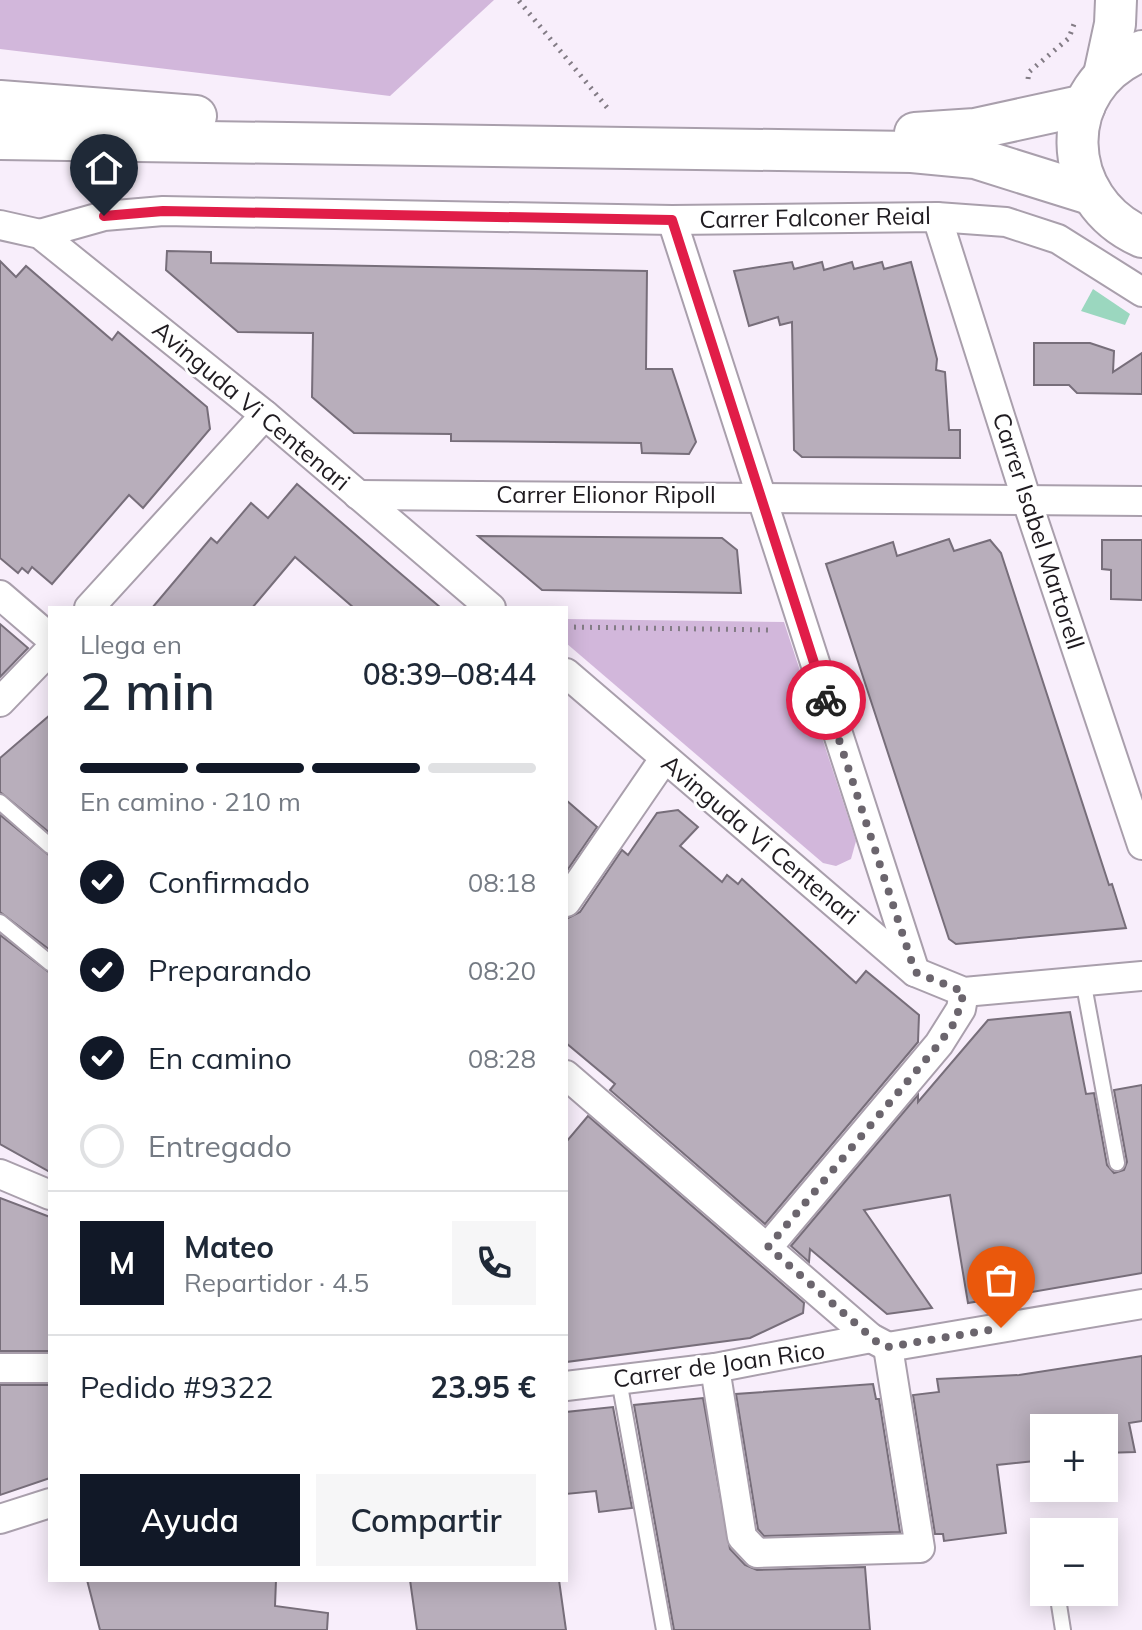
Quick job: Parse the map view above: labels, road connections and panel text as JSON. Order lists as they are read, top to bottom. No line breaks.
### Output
{"streets":{"street":["Carrer Falconer Reial","Avinguda Vi Centenari","Carrer Elionor Ripoll","Carrer Isabel Martorell","Carrer de Joan Rico"]},"crossings":[["Carrer Falconer Reial","Avinguda Vi Centenari"],["Carrer Falconer Reial","Carrer Isabel Martorell"],["Avinguda Vi Centenari","Carrer Elionor Ripoll"],["Carrer Elionor Ripoll","Carrer Isabel Martorell"]],"page":{"heading":["2 min","Llega en","08:39–08:44"],"panel":["Mateo","Repartidor · 4.5","Pedido #9322","23.95 €"],"bar":"En camino · 210 m","list":[["Confirmado","08:18"],["Preparando","08:20"],["En camino","08:28"],"Entregado"],"round":"M","map_buttons":["+","−"],"buttons":["Ayuda","Compartir"]}}
